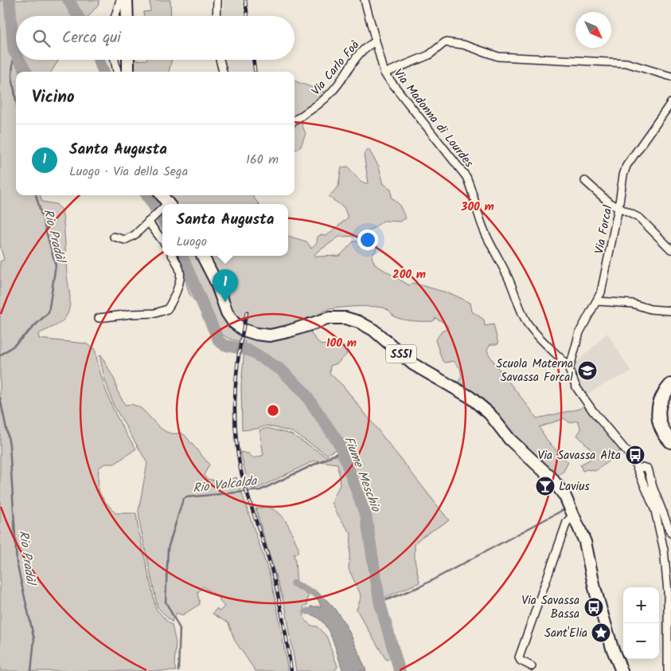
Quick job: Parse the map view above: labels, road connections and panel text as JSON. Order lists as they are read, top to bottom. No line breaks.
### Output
{"streets":{"main road":["SS51"],"street":["Via Carlo Foà","Via Madonna di Lourdes","Via Forcal"]},"crossings":[["Via Carlo Foà","Via Madonna di Lourdes"],["Via Madonna di Lourdes","Via Forcal"]],"water":["Rio Pradàl","Fiume Meschio","Rio Valcalda"],"places":{"school or university":["Scuola Materna Savassa Forcal"],"bus stop":["Via Savassa Alta","Via Savassa Bassa"],"bar":["Lavius"],"place":["Sant'Elia"]},"north":"bottom right","page":{"search":"Cerca qui","heading":"Vicino","list":[{"mark":"1","name":"Santa Augusta","note":"Luogo · Via della Sega","value":"160 m"}],"popup":["Santa Augusta","Luogo"],"pins":"1","map_buttons":["+","−"]},"rings":["300 m","200 m","100 m"]}
